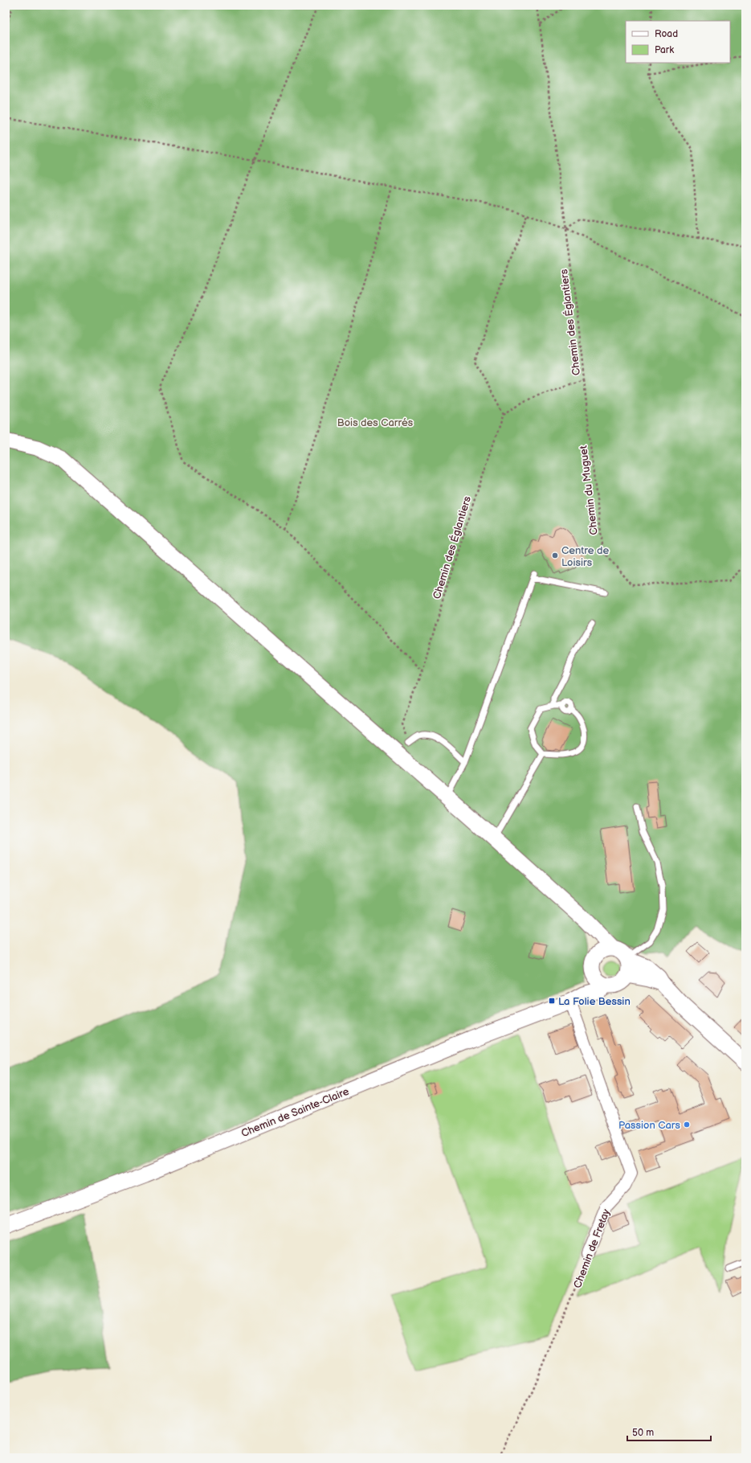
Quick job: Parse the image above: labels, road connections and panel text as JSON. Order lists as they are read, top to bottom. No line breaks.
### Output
{"streets":{"main road":["Chemin de Sainte-Claire"],"street":["Chemin de Fretay"],"path":["Chemin des Églantiers","Chemin du Muguet"]},"crossings":[["Chemin des Églantiers","Chemin du Muguet"],["Chemin de Sainte-Claire","Chemin de Fretay"]],"parks":["Bois des Carrés"],"places":{"other":["Centre de Loisirs","Passion Cars"],"transit":["La Folie Bessin"]},"legend":["Road","Park"],"scale_bar":"50 m"}
